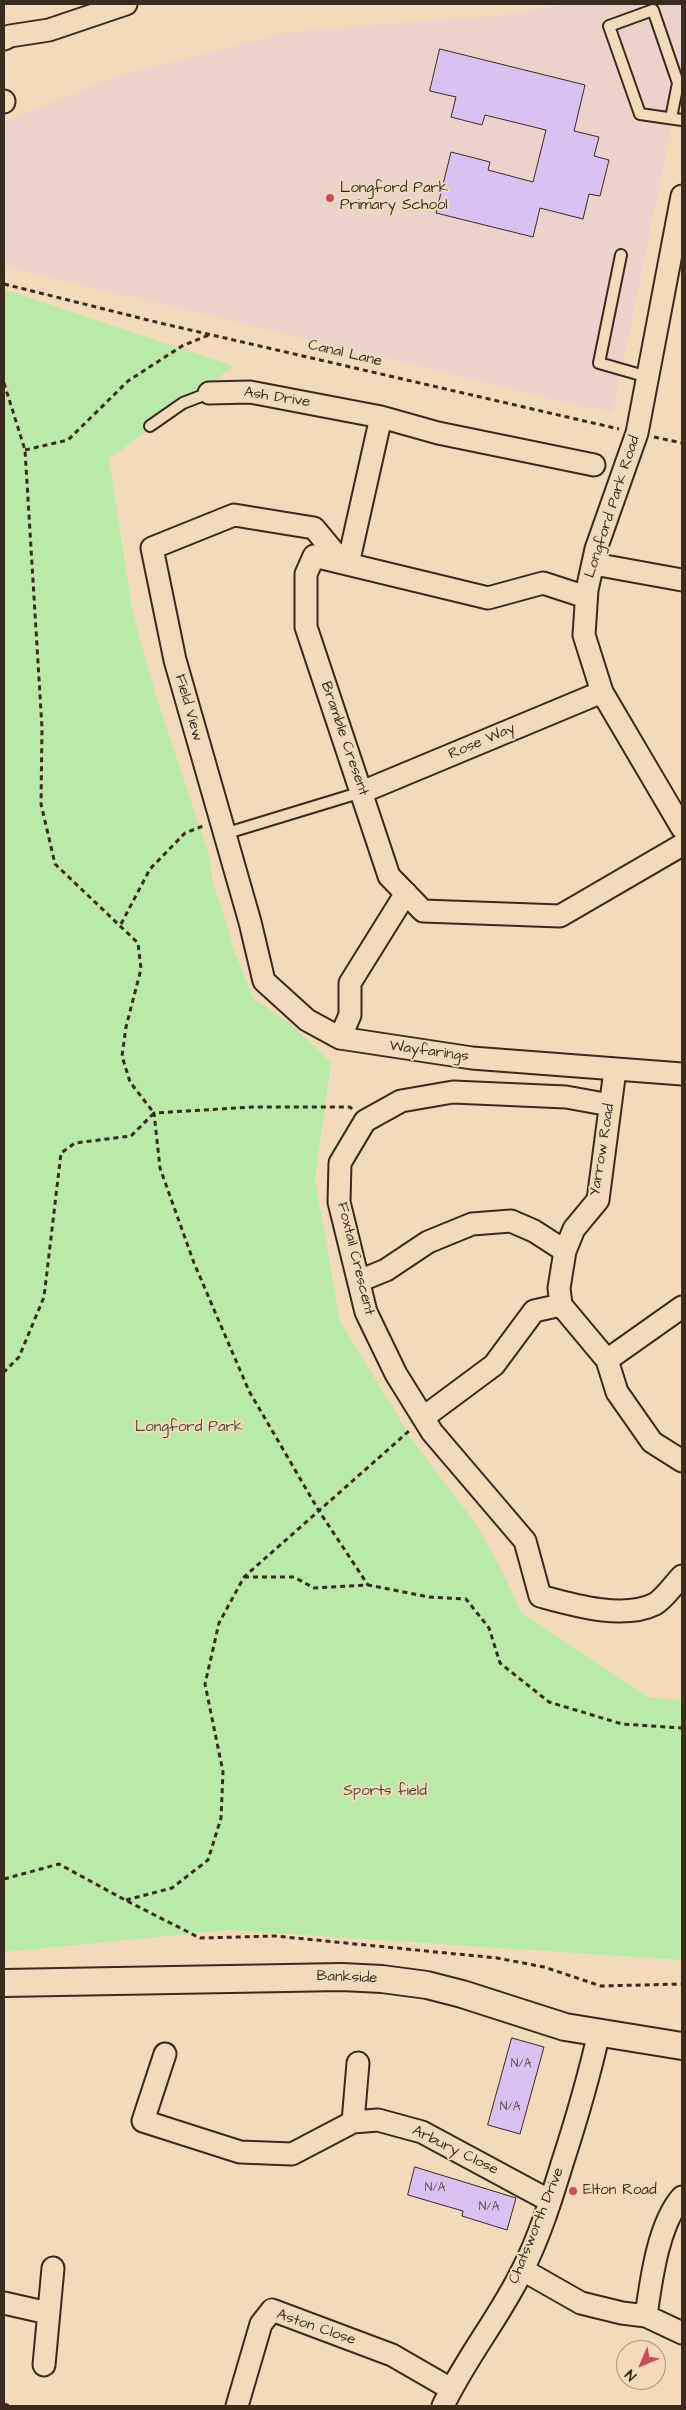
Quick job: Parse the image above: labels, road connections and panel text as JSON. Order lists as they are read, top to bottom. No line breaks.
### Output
{"streets":{"street":["Ash Drive","Longford Park Road","Field View","Bramble Cresent","Rose Way","Wayfarings","Yarrow Road","Foxtail Crescent","Bankside","Arbury Close","Chatsworth Drive","Aston Close"],"path":["Canal Lane"]},"crossings":[["Canal Lane","Longford Park Road"],["Longford Park Road","Bramble Cresent"],["Longford Park Road","Rose Way"],["Field View","Bramble Cresent"],["Field View","Wayfarings"],["Bramble Cresent","Rose Way"],["Wayfarings","Yarrow Road"],["Bankside","Chatsworth Drive"],["Arbury Close","Chatsworth Drive"],["Chatsworth Drive","Aston Close"]],"parks":["Longford Park","Sports field"],"places":["Longford Park Primary School","Elton Road"],"house_numbers":["N/A","N/A","N/A","N/A"],"north":"bottom left"}
